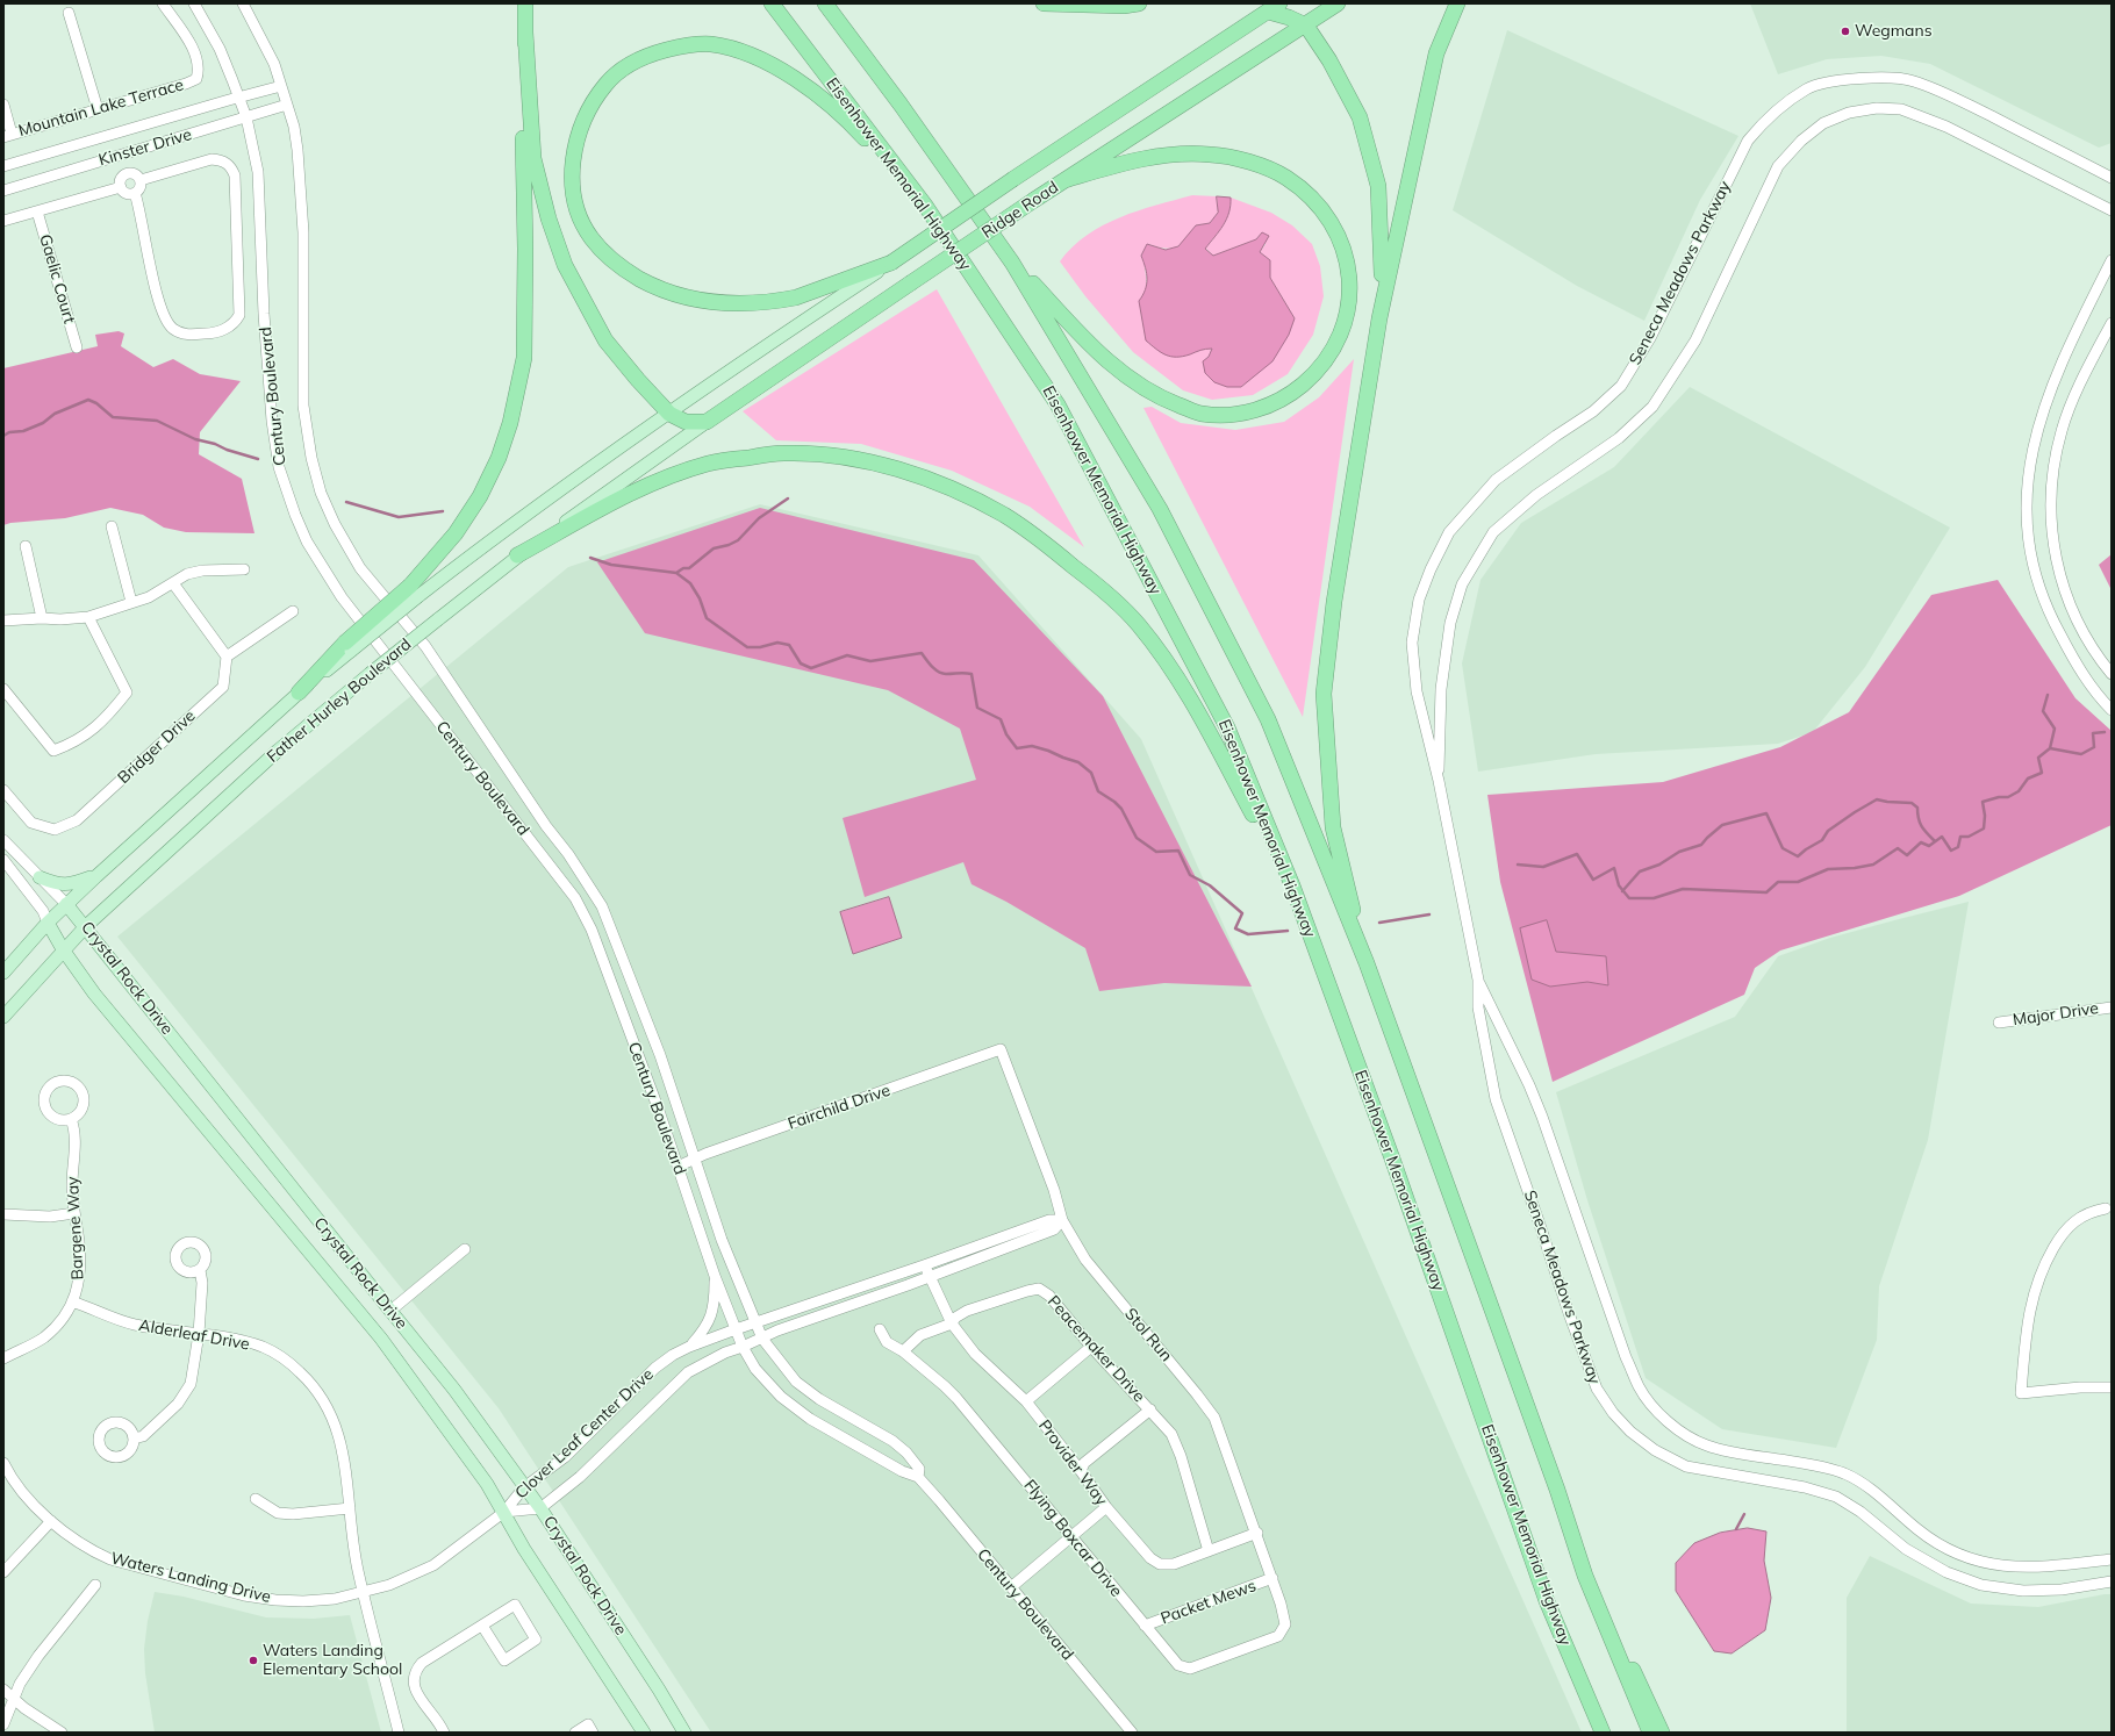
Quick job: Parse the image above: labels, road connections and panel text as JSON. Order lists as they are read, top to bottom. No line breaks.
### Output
{"streets":{"highway":["Eisenhower Memorial Highway","Ridge Road"],"main road":["Father Hurley Boulevard","Crystal Rock Drive"],"street":["Mountain Lake Terrace","Kinster Drive","Seneca Meadows Parkway","Gaelic Court","Century Boulevard","Bridger Drive","Major Drive","Fairchild Drive","Bargene Way","Alderleaf Drive","Stol Run","Peacemaker Drive","Clover Leaf Center Drive","Provider Way","Flying Boxcar Drive","Waters Landing Drive","Packet Mews"]},"crossings":[["Kinster Drive","Century Boulevard"],["Ridge Road","Father Hurley Boulevard"],["Century Boulevard","Fairchild Drive"],["Century Boulevard","Clover Leaf Center Drive"],["Father Hurley Boulevard","Crystal Rock Drive"],["Crystal Rock Drive","Clover Leaf Center Drive"],["Crystal Rock Drive","Waters Landing Drive"],["Fairchild Drive","Stol Run"],["Bargene Way","Alderleaf Drive"],["Alderleaf Drive","Waters Landing Drive"],["Stol Run","Clover Leaf Center Drive"],["Stol Run","Provider Way"],["Stol Run","Flying Boxcar Drive"],["Stol Run","Packet Mews"],["Peacemaker Drive","Provider Way"],["Peacemaker Drive","Flying Boxcar Drive"],["Clover Leaf Center Drive","Provider Way"],["Clover Leaf Center Drive","Waters Landing Drive"],["Flying Boxcar Drive","Packet Mews"]],"places":["Wegmans","Waters Landing Elementary School"]}
